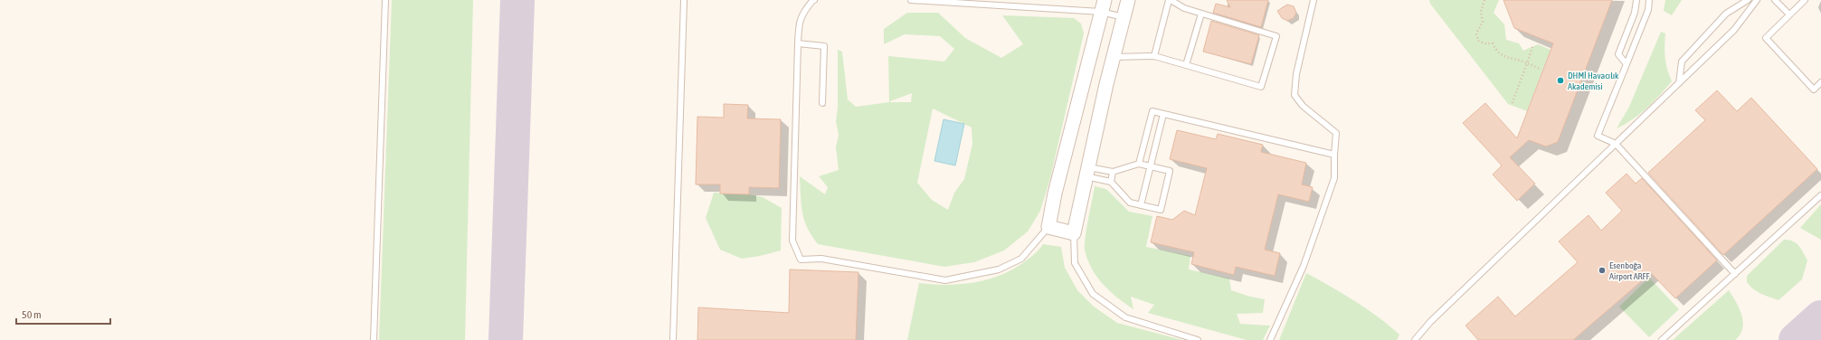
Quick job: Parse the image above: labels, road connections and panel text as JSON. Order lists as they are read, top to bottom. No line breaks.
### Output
{"places":["DHMİ Havacılık Akademisi","Esenboğa Airport ARFF"],"scale_bar":"50 m"}
